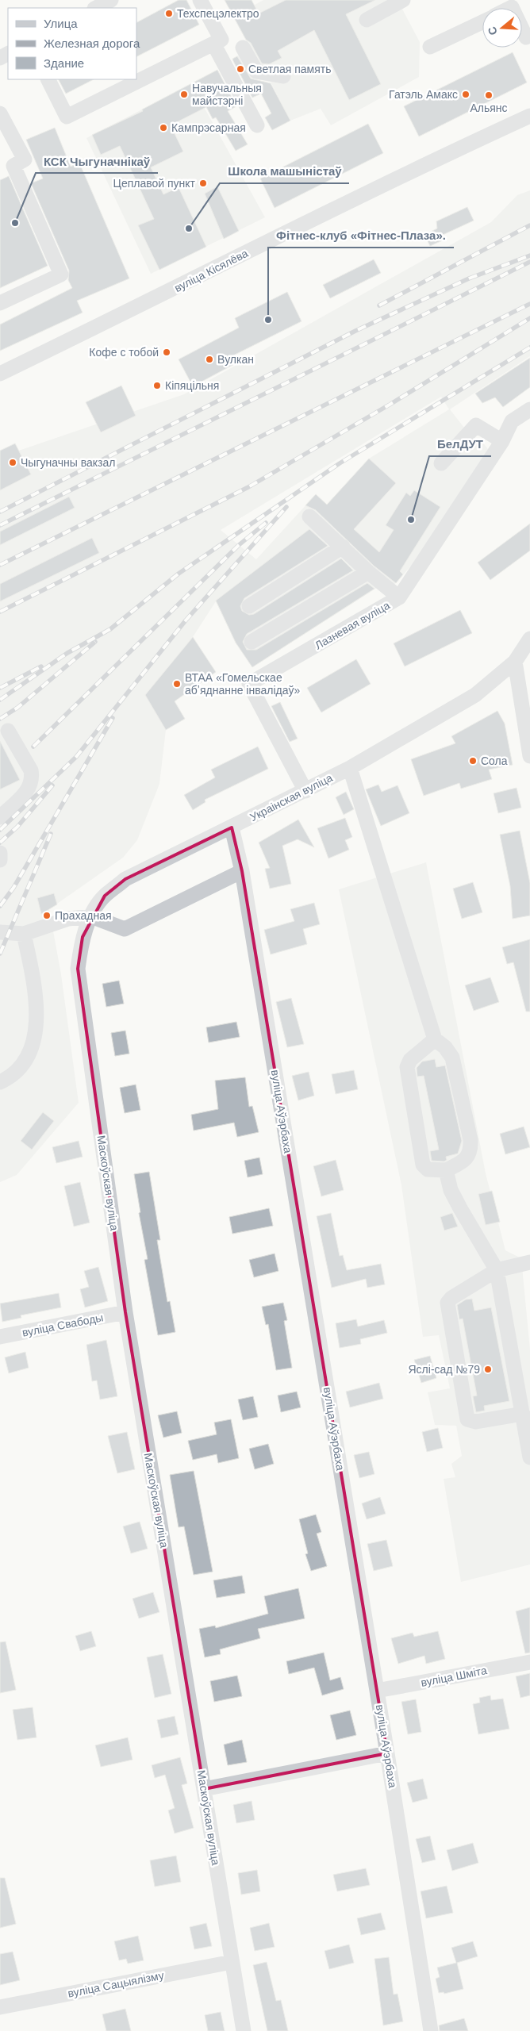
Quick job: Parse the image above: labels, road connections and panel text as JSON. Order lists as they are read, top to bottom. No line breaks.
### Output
{"streets":{"street":["вуліца Кісялёва","Лазневая вуліца","Украінская вуліца","вуліца Аўэрбаха","Маскоўская вуліца","вуліца Свабоды","вуліца Шміта","вуліца Сацыялізму"]},"crossings":[["Лазневая вуліца","Украінская вуліца"],["Украінская вуліца","вуліца Аўэрбаха"],["Украінская вуліца","Маскоўская вуліца"],["вуліца Аўэрбаха","вуліца Шміта"],["Маскоўская вуліца","вуліца Свабоды"],["Маскоўская вуліца","вуліца Сацыялізму"]],"places":["Техспецэлектро","Светлая память","Навучальныя майстэрні","Гатэль Амакс","Альянс","Кампрэсарная","Цеплавой пункт","КСК Чыгуначнікаў","Школа машыністаў","Фітнес-клуб «Фітнес-Плаза».","Кофе с тобой","Вулкан","Кіпяцільня","Чыгуначны вакзал","БелДУТ","ВТАА «Гомельскае абʼяднанне інвалідаў»","Сола","Прахадная","Яслі-сад №79"],"legend":["Улица","Железная дорога","Здание"],"north":"left"}
